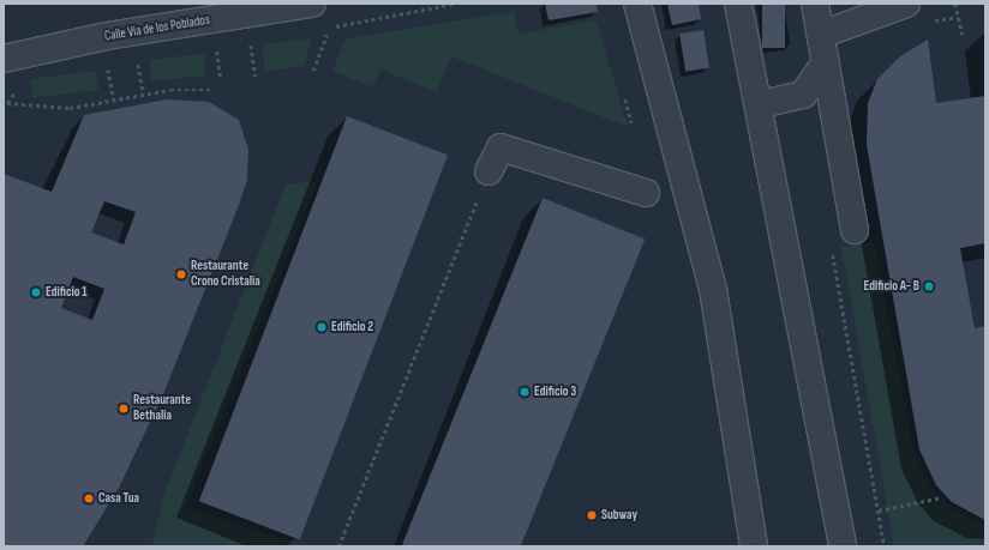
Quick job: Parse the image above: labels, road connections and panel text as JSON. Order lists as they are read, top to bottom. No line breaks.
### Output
{"streets":{"street":["Calle Vía de los Poblados"]},"places":["Restaurante Crono Cristalia","Edificio A- B","Edificio 1","Edificio 2","Edificio 3","Restaurante Bethalia","Casa Tua","Subway"]}
